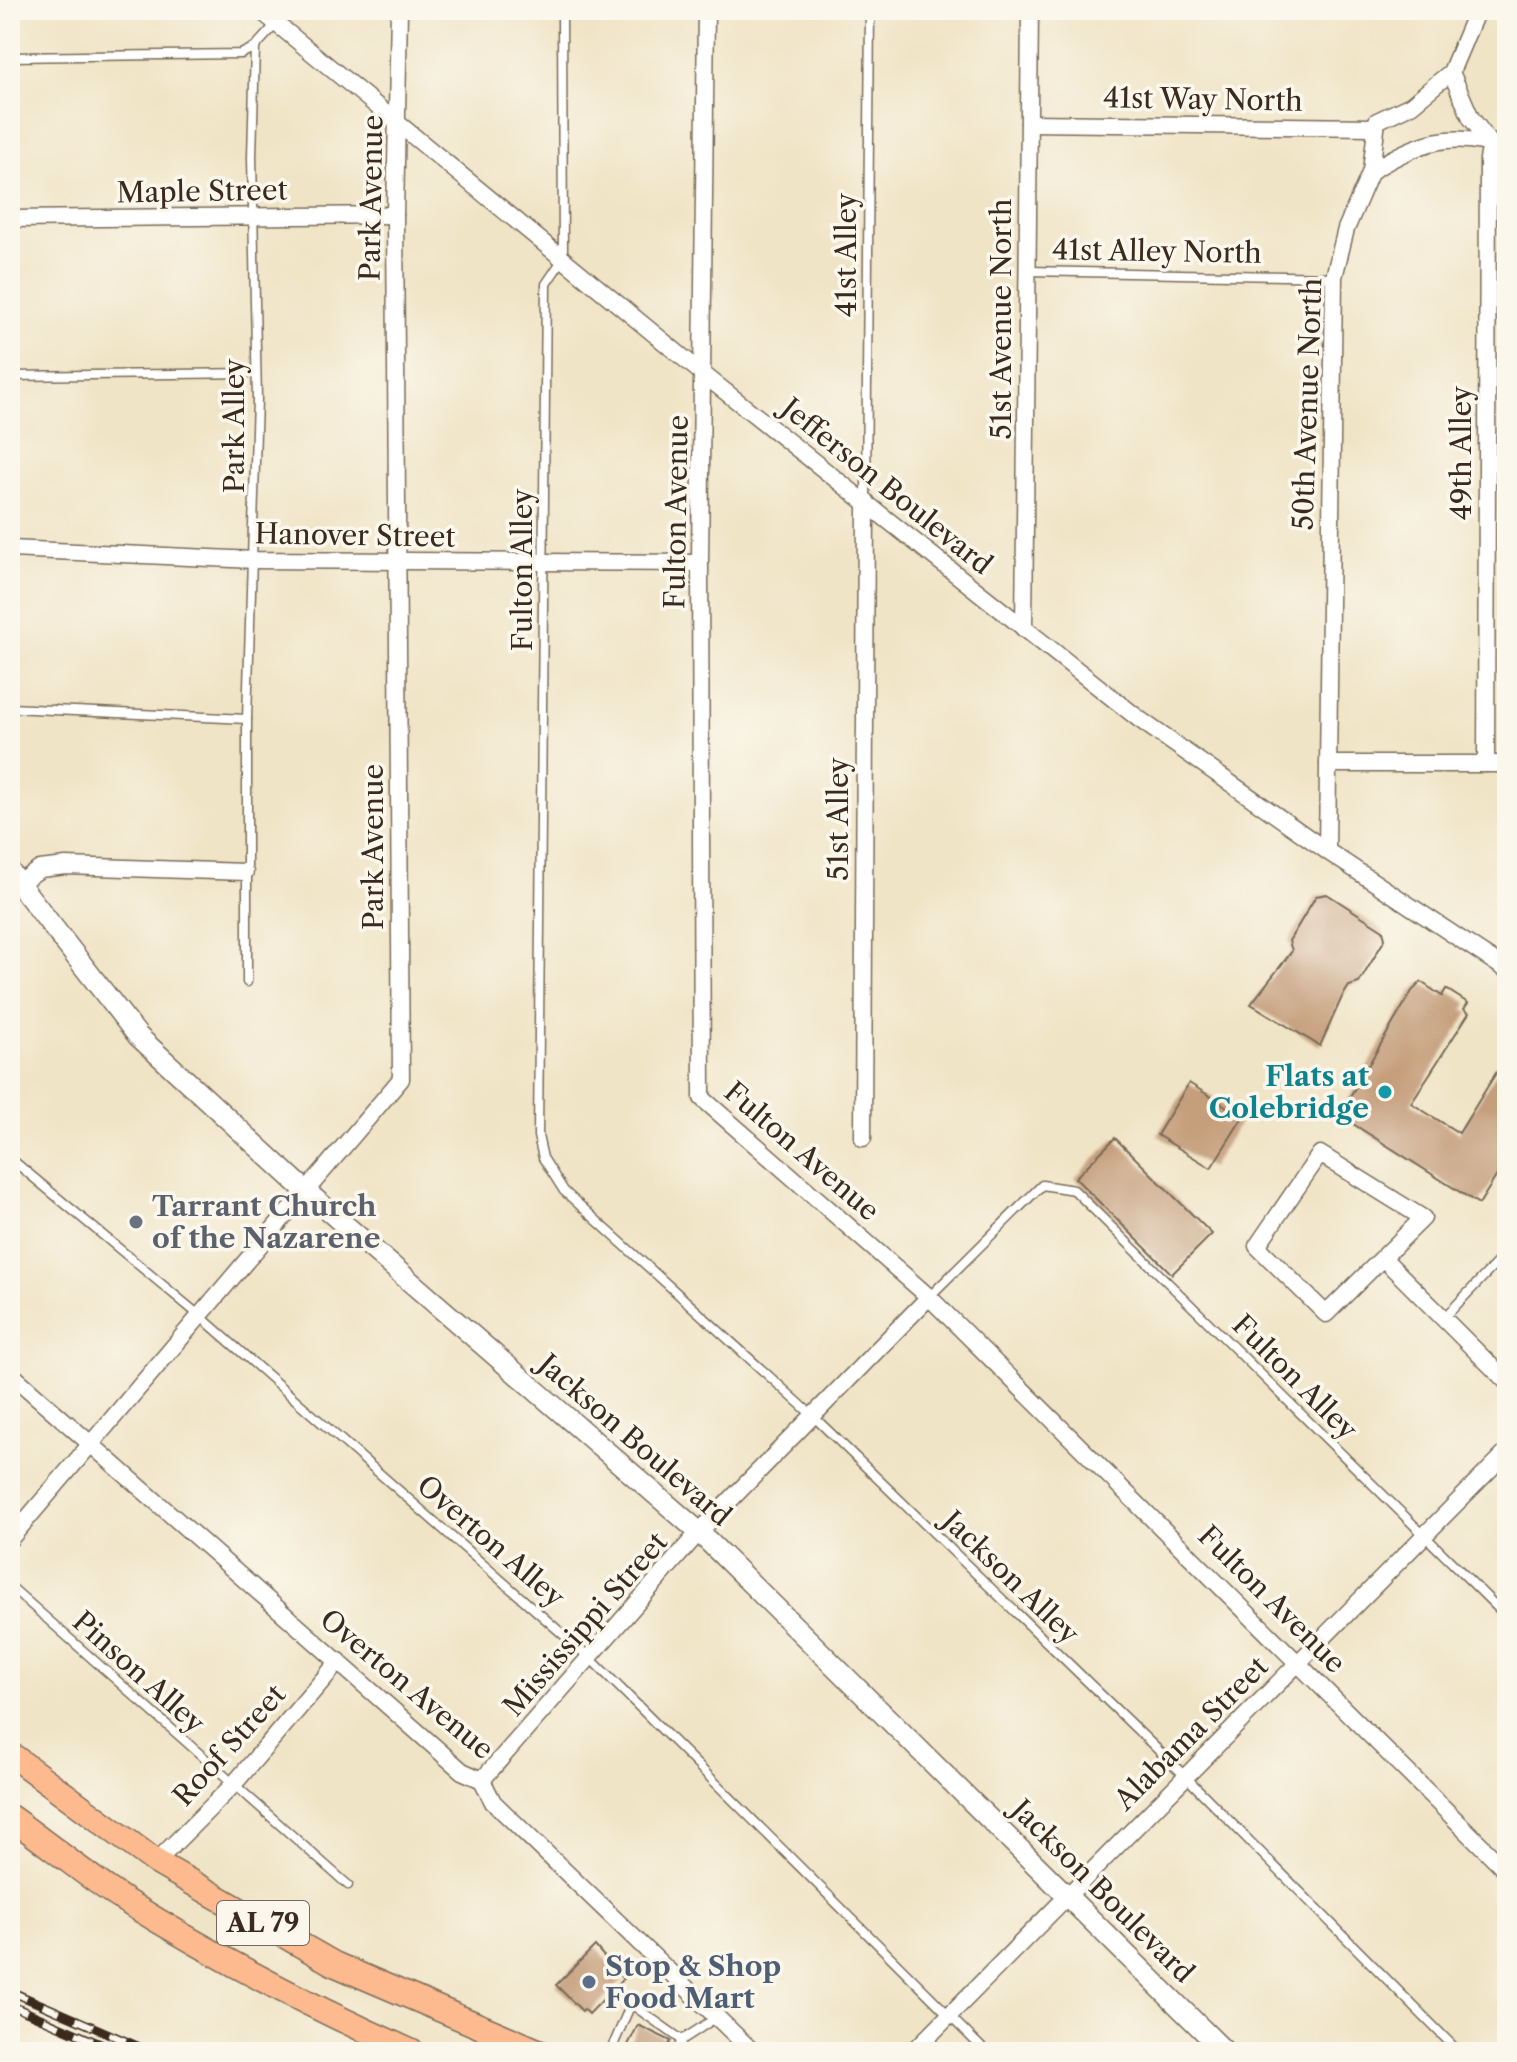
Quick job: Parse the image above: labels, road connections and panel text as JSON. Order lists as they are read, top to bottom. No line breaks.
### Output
{"streets":{"main road":["AL 79"],"street":["41st Way North","Maple Street","Park Avenue","51st Avenue North","50th Avenue North","49th Alley","Jefferson Boulevard","Fulton Avenue","Hanover Street","51st Alley","Jackson Boulevard","Mississippi Street","Overton Avenue","Alabama Street","Roof Street"],"lane":["41st Alley North","41st Alley","Park Alley","Fulton Alley","Overton Alley","Jackson Alley","Pinson Alley"]},"crossings":[["41st Way North","51st Avenue North"],["41st Way North","50th Avenue North"],["Maple Street","Park Avenue"],["Maple Street","Park Alley"],["Park Avenue","Jefferson Boulevard"],["Park Avenue","Hanover Street"],["Park Avenue","Jackson Boulevard"],["Park Avenue","Overton Alley"],["Park Avenue","Overton Avenue"],["41st Alley North","51st Avenue North"],["41st Alley North","50th Avenue North"],["41st Alley","Jefferson Boulevard"],["41st Alley","51st Alley"],["51st Avenue North","Jefferson Boulevard"],["50th Avenue North","Jefferson Boulevard"],["Park Alley","Hanover Street"],["Jefferson Boulevard","Fulton Avenue"],["Jefferson Boulevard","Fulton Alley"],["Jefferson Boulevard","51st Alley"],["Fulton Avenue","Hanover Street"],["Fulton Avenue","Fulton Alley"],["Fulton Avenue","Mississippi Street"],["Fulton Avenue","Alabama Street"],["Hanover Street","Fulton Alley"],["Fulton Alley","Jackson Alley"],["Fulton Alley","Mississippi Street"],["Fulton Alley","Alabama Street"],["Jackson Boulevard","Mississippi Street"],["Jackson Boulevard","Alabama Street"],["Overton Alley","Mississippi Street"],["Overton Alley","Alabama Street"],["Jackson Alley","Mississippi Street"],["Jackson Alley","Alabama Street"],["Mississippi Street","Overton Avenue"],["Pinson Alley","Roof Street"],["Overton Avenue","Roof Street"],["Roof Street","AL 79"]],"places":["Flats at Colebridge","Tarrant Church of the Nazarene","Stop & Shop Food Mart"]}
